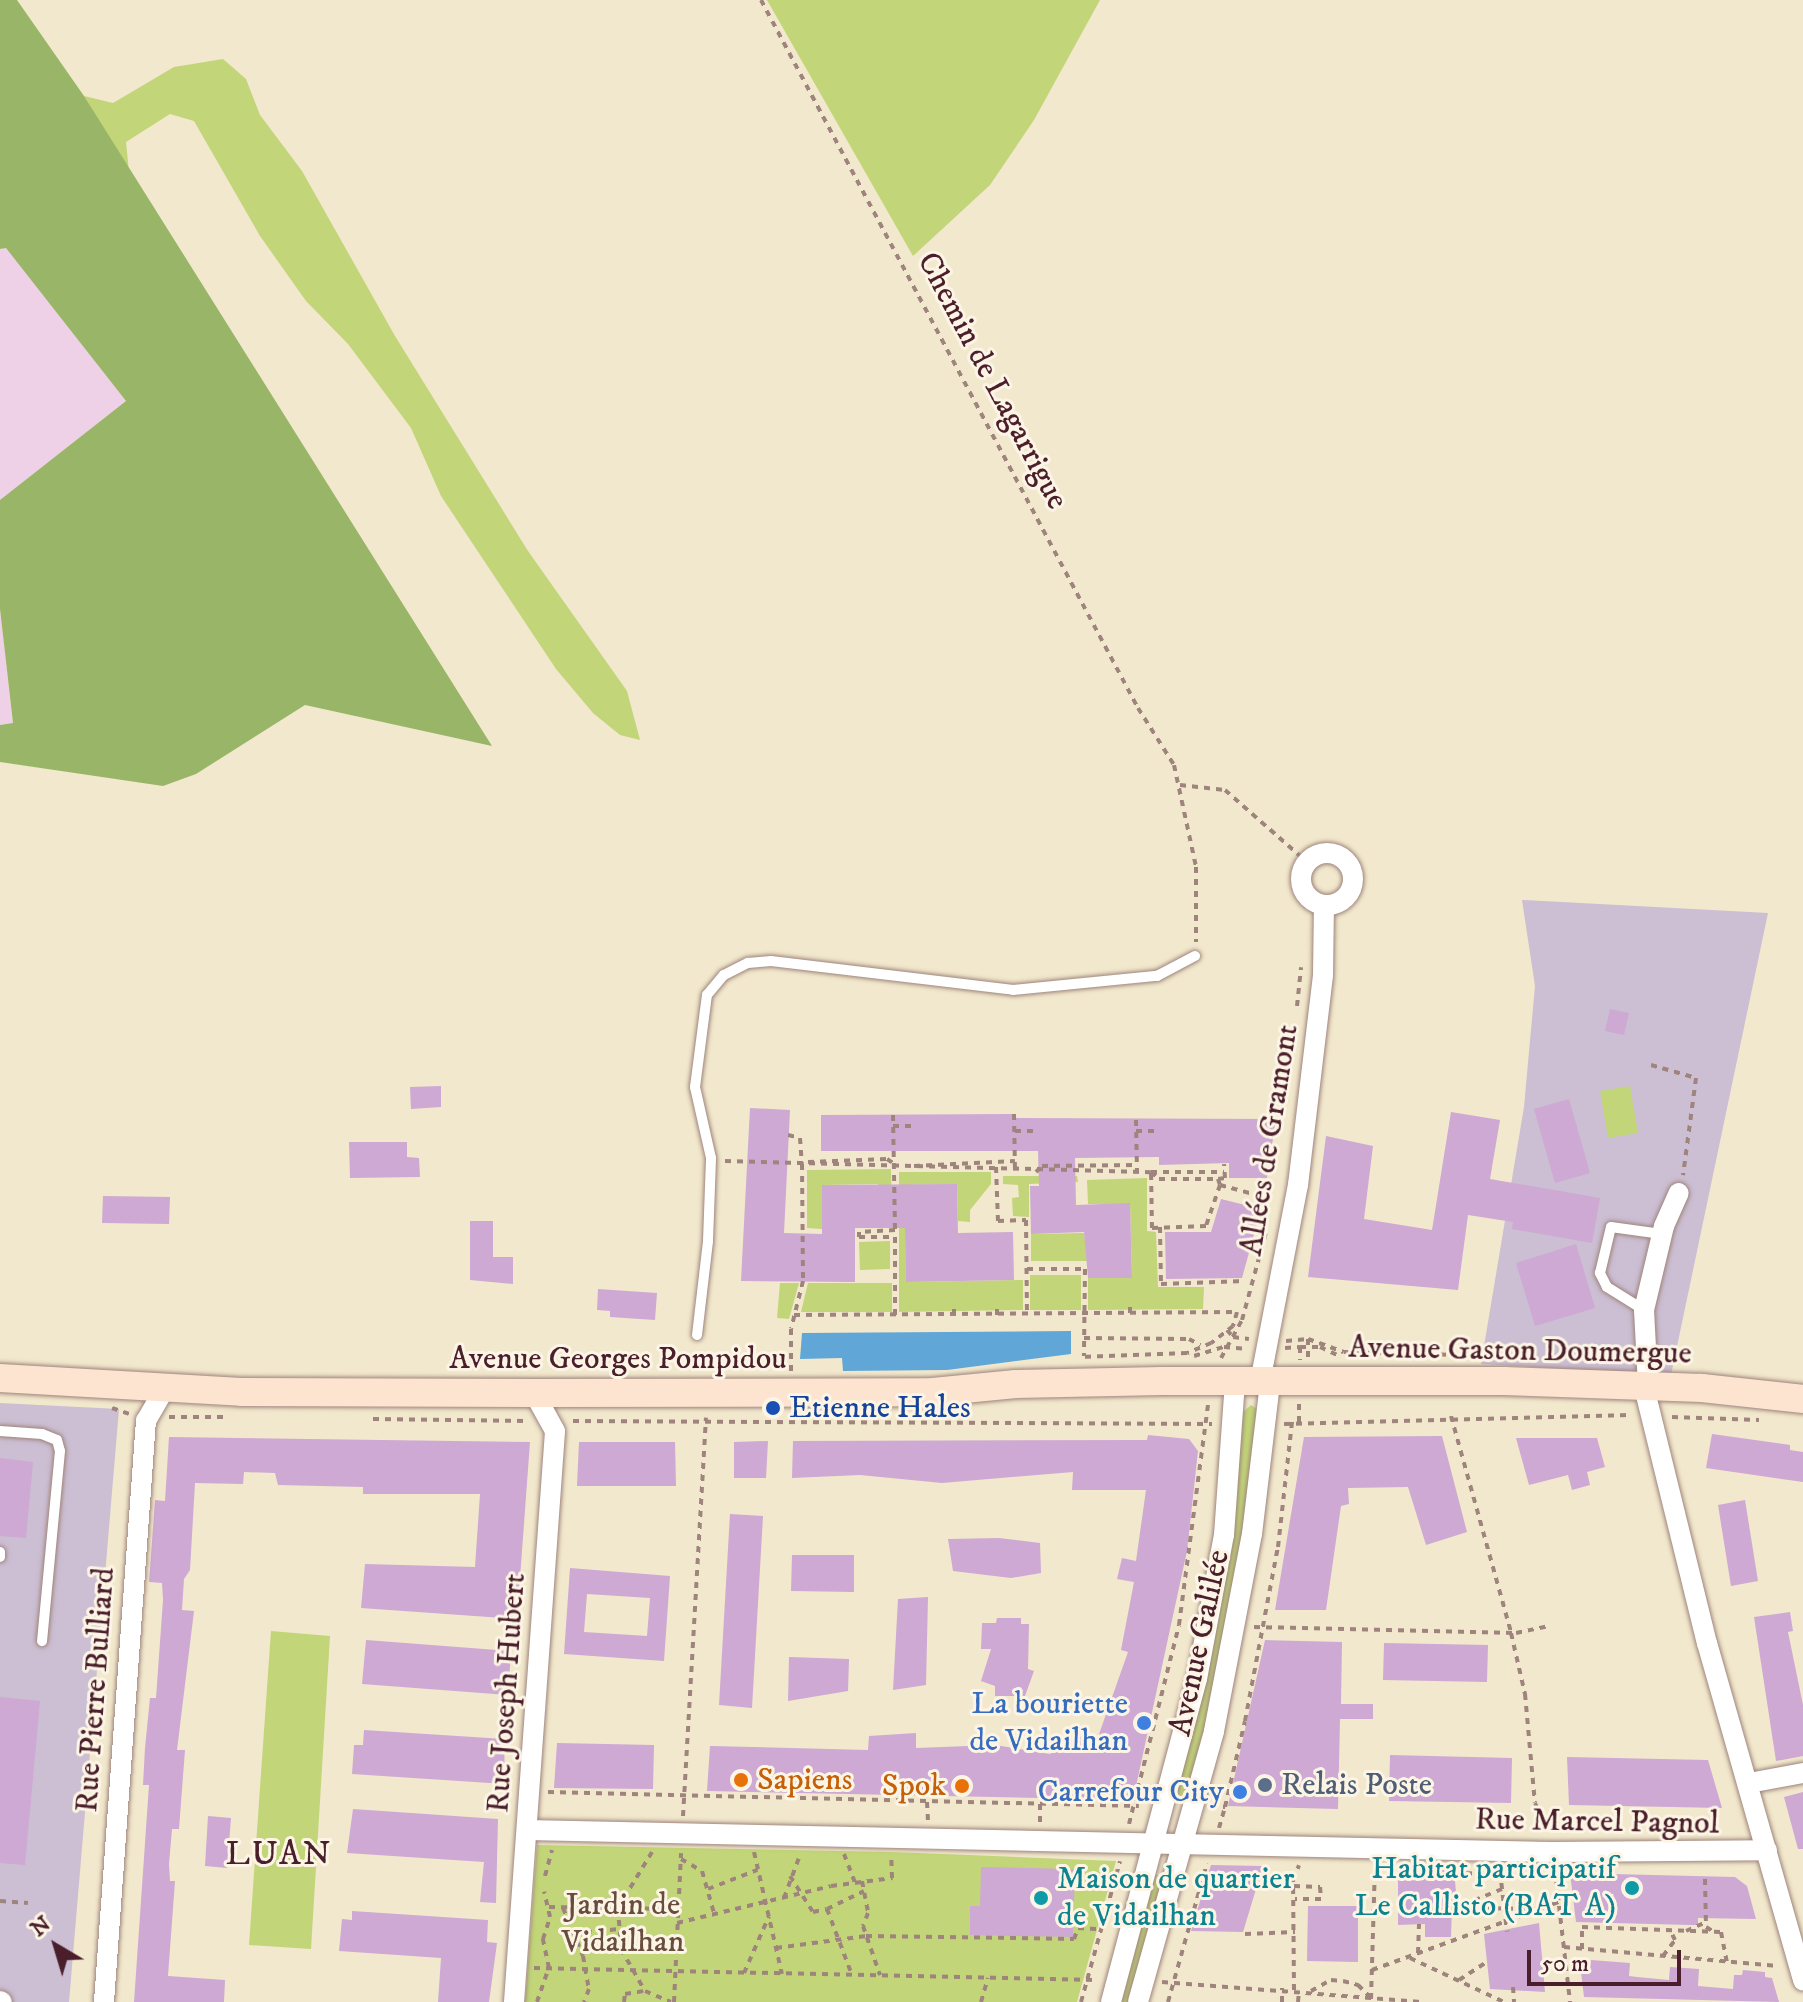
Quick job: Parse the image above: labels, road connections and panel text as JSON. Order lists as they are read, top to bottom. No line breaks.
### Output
{"streets":{"main road":["Avenue Gaston Doumergue","Avenue Georges Pompidou"],"street":["Allées de Gramont","Avenue Galilée","Rue Pierre Bulliard","Rue Joseph Hubert","Rue Marcel Pagnol"],"path":["Chemin de Lagarrigue"]},"crossings":[["Allées de Gramont","Avenue Gaston Doumergue"],["Allées de Gramont","Avenue Georges Pompidou"],["Allées de Gramont","Avenue Galilée"],["Avenue Gaston Doumergue","Avenue Georges Pompidou"],["Avenue Gaston Doumergue","Avenue Galilée"],["Avenue Georges Pompidou","Avenue Galilée"],["Avenue Georges Pompidou","Rue Pierre Bulliard"],["Avenue Galilée","Rue Marcel Pagnol"],["Rue Joseph Hubert","Rue Marcel Pagnol"]],"districts":["LUAN"],"parks":["Jardin de Vidailhan"],"places":["Etienne Hales","La bouriette de Vidailhan","Sapiens","Relais Poste","Spok","Carrefour City","Habitat participatif Le Callisto (BAT A)","Maison de quartier de Vidailhan"],"scale_bar":"50 m","north":"top left"}
